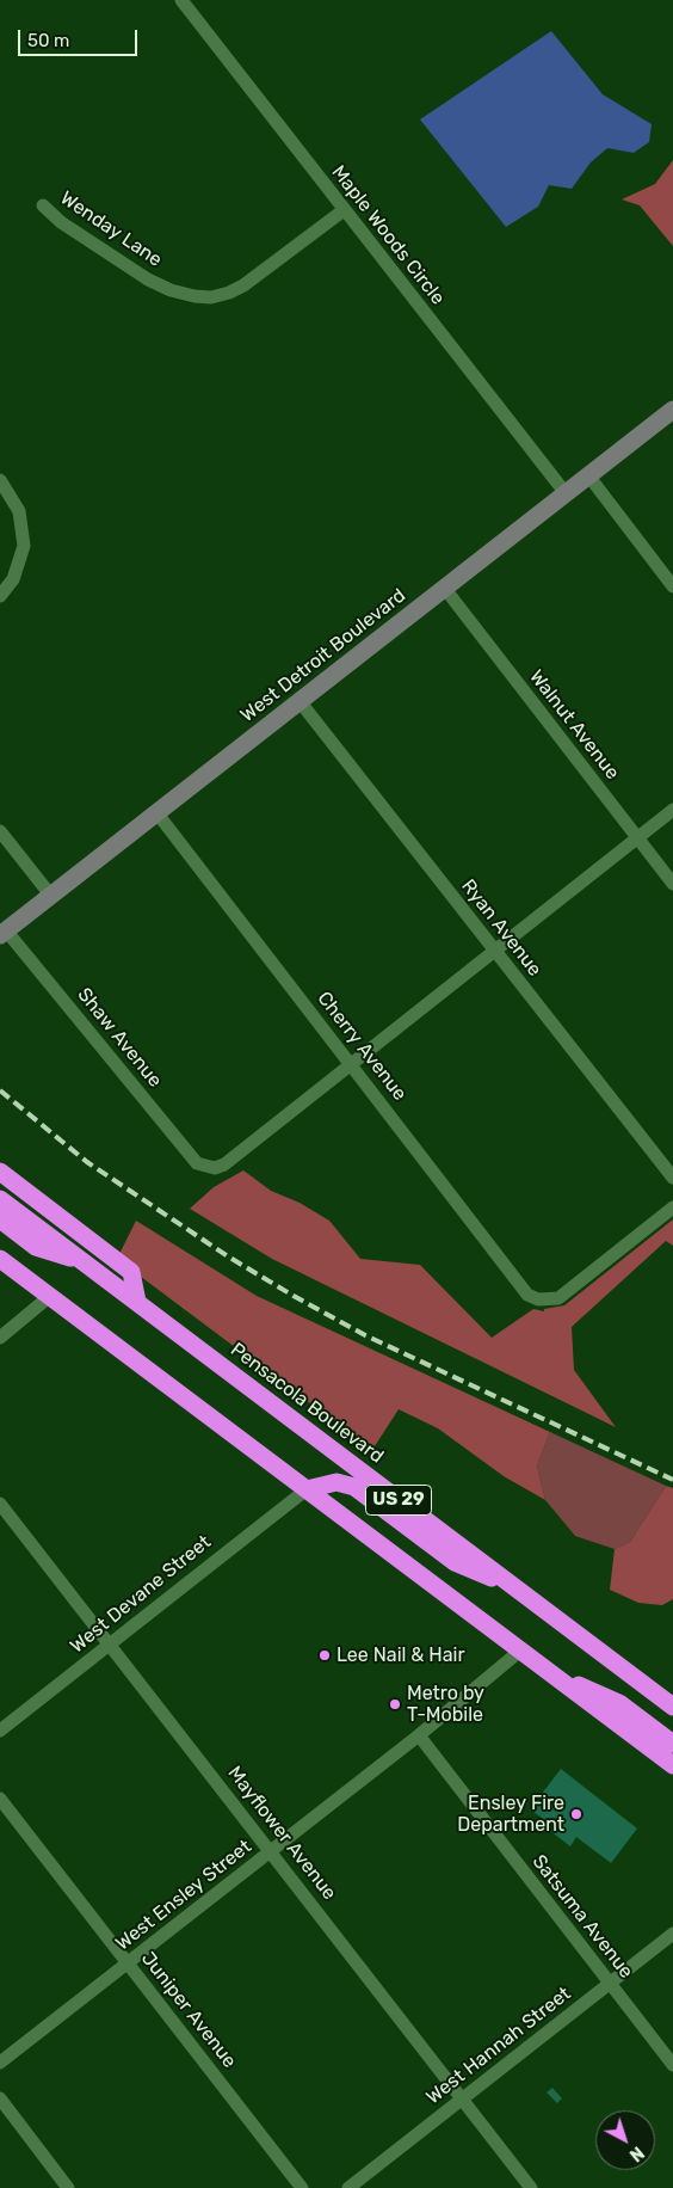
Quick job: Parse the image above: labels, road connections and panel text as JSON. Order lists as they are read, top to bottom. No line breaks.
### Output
{"streets":{"highway":["Pensacola Boulevard","US 29"],"street":["Wenday Lane","Maple Woods Circle","West Detroit Boulevard","Walnut Avenue","Ryan Avenue","Shaw Avenue","Cherry Avenue","West Devane Street","Mayflower Avenue","West Ensley Street","Satsuma Avenue","Juniper Avenue","West Hannah Street"]},"crossings":[["Wenday Lane","Maple Woods Circle"],["Maple Woods Circle","West Detroit Boulevard"],["West Detroit Boulevard","Walnut Avenue"],["West Detroit Boulevard","Ryan Avenue"],["West Detroit Boulevard","Shaw Avenue"],["West Detroit Boulevard","Cherry Avenue"],["Shaw Avenue","Cherry Avenue"],["US 29","West Devane Street"],["US 29","West Ensley Street"],["West Devane Street","Mayflower Avenue"],["Mayflower Avenue","West Ensley Street"],["Mayflower Avenue","West Hannah Street"],["West Ensley Street","Satsuma Avenue"],["West Ensley Street","Juniper Avenue"],["Satsuma Avenue","West Hannah Street"]],"places":["Lee Nail & Hair","Metro by T-Mobile","Ensley Fire Department"],"scale_bar":"50 m","north":"bottom right"}
